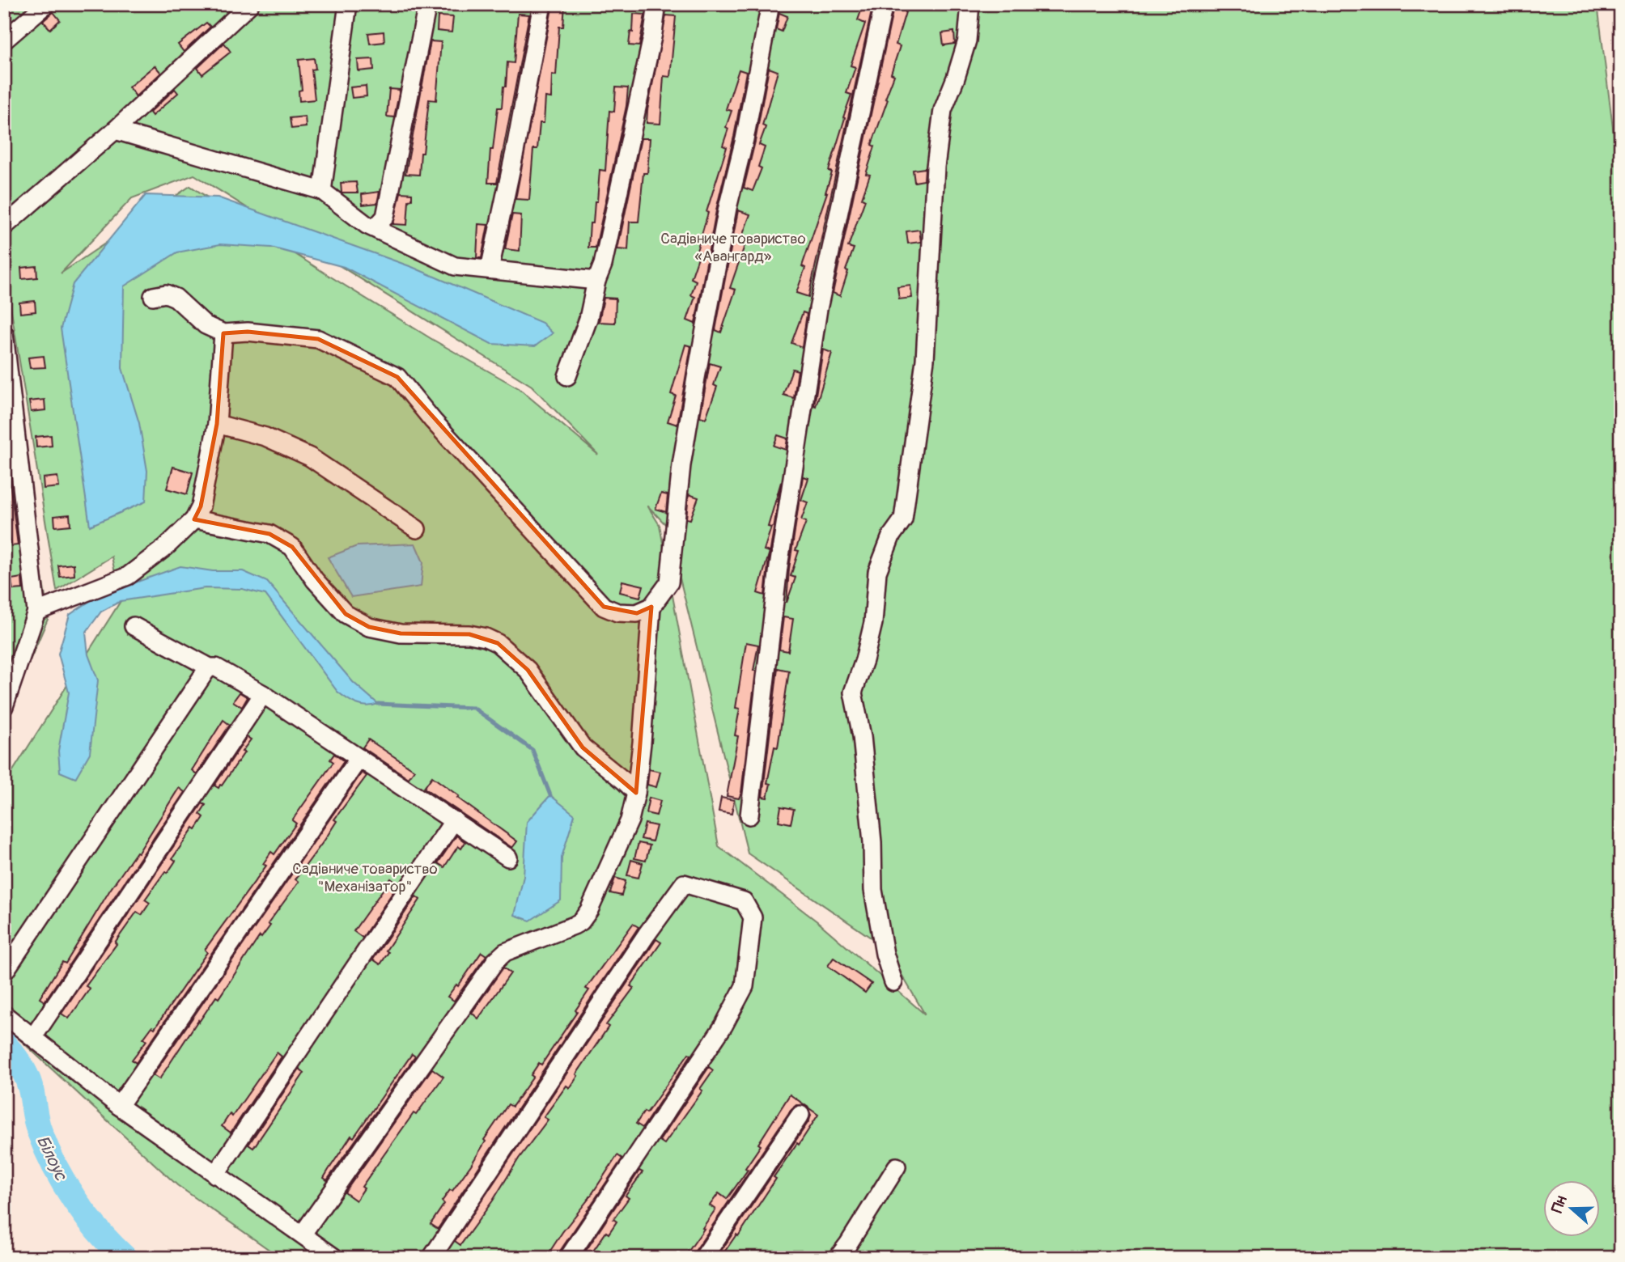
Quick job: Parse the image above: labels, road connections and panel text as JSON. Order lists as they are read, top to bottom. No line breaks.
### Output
{"water":["Білоус"],"parks":["Садівниче товариство «Авангард»","Садівниче товариство \"Механізатор\""],"north":"left"}
